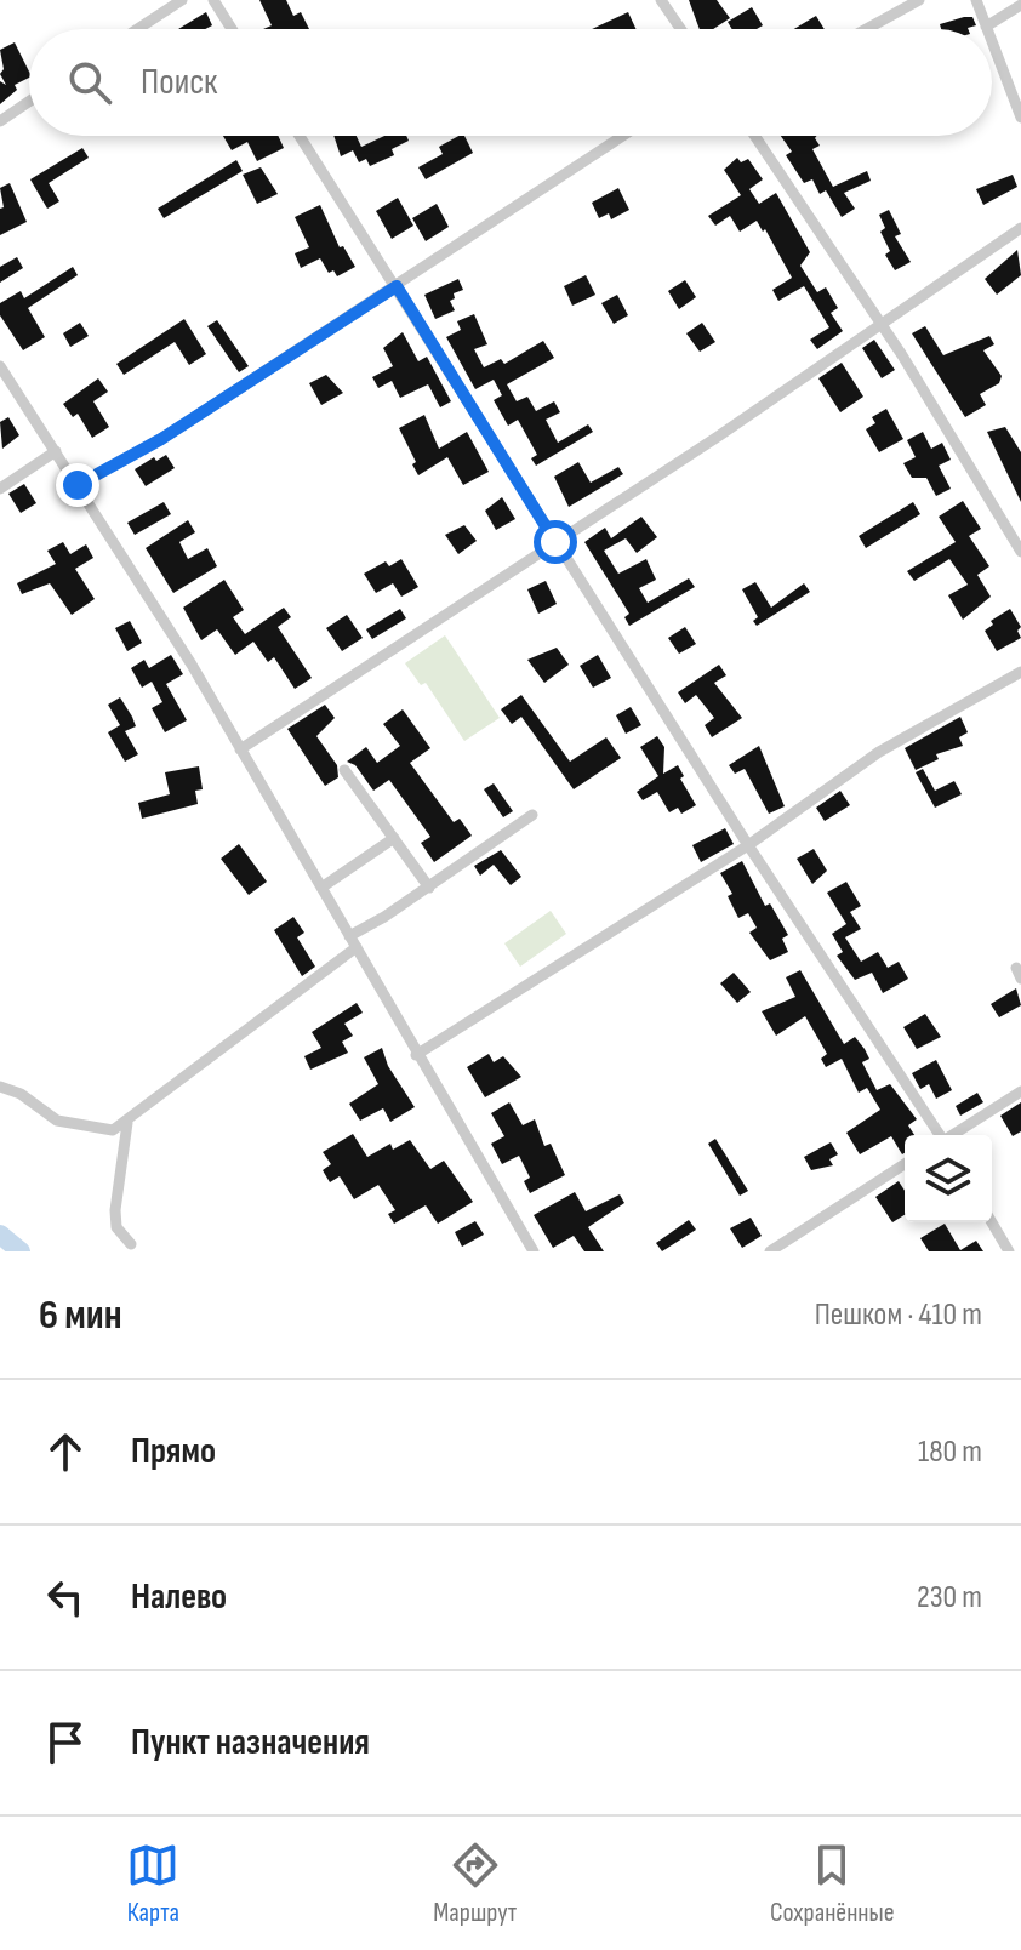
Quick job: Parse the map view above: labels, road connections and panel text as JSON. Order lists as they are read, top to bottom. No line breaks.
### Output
{"page":{"search":"Поиск","heading":["6 мин","Пешком · 410 m"],"list":[["Прямо","180 m"],["Налево","230 m"],"Пункт назначения"],"nav":["Карта","Маршрут","Сохранённые"]}}
